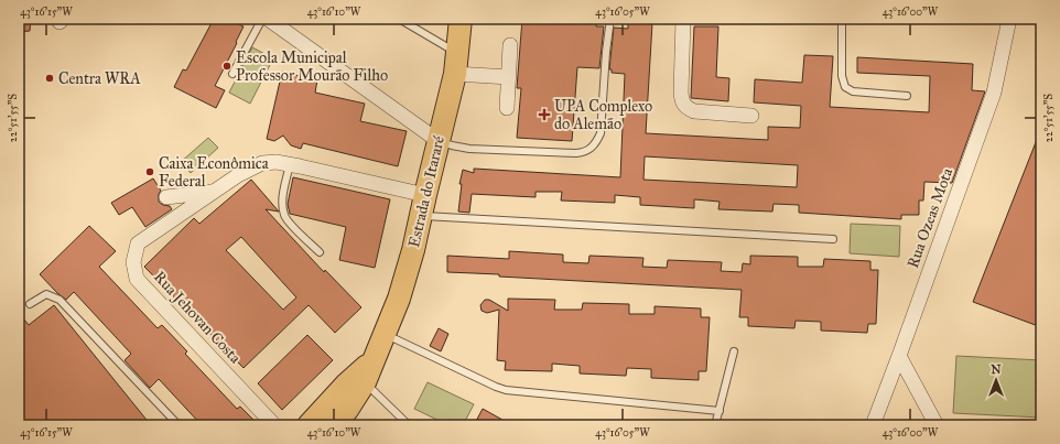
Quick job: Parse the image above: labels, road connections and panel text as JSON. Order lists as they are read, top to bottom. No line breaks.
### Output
{"streets":{"main road":["Estrada do Itararé"],"street":["Rua Ozeas Mota","Rua Jehovan Costa"]},"crossings":[["Estrada do Itararé","Rua Jehovan Costa"]],"places":{"other":["Escola Municipal Professor Mourão Filho","Centra WRA","Caixa Econômica Federal"],"health":["UPA Complexo do Alemão"]},"north":"top","coordinates":["43°16'15\"W","43°16'10\"W","43°16'05\"W","43°16'00\"W","22°51'55\"S"]}
